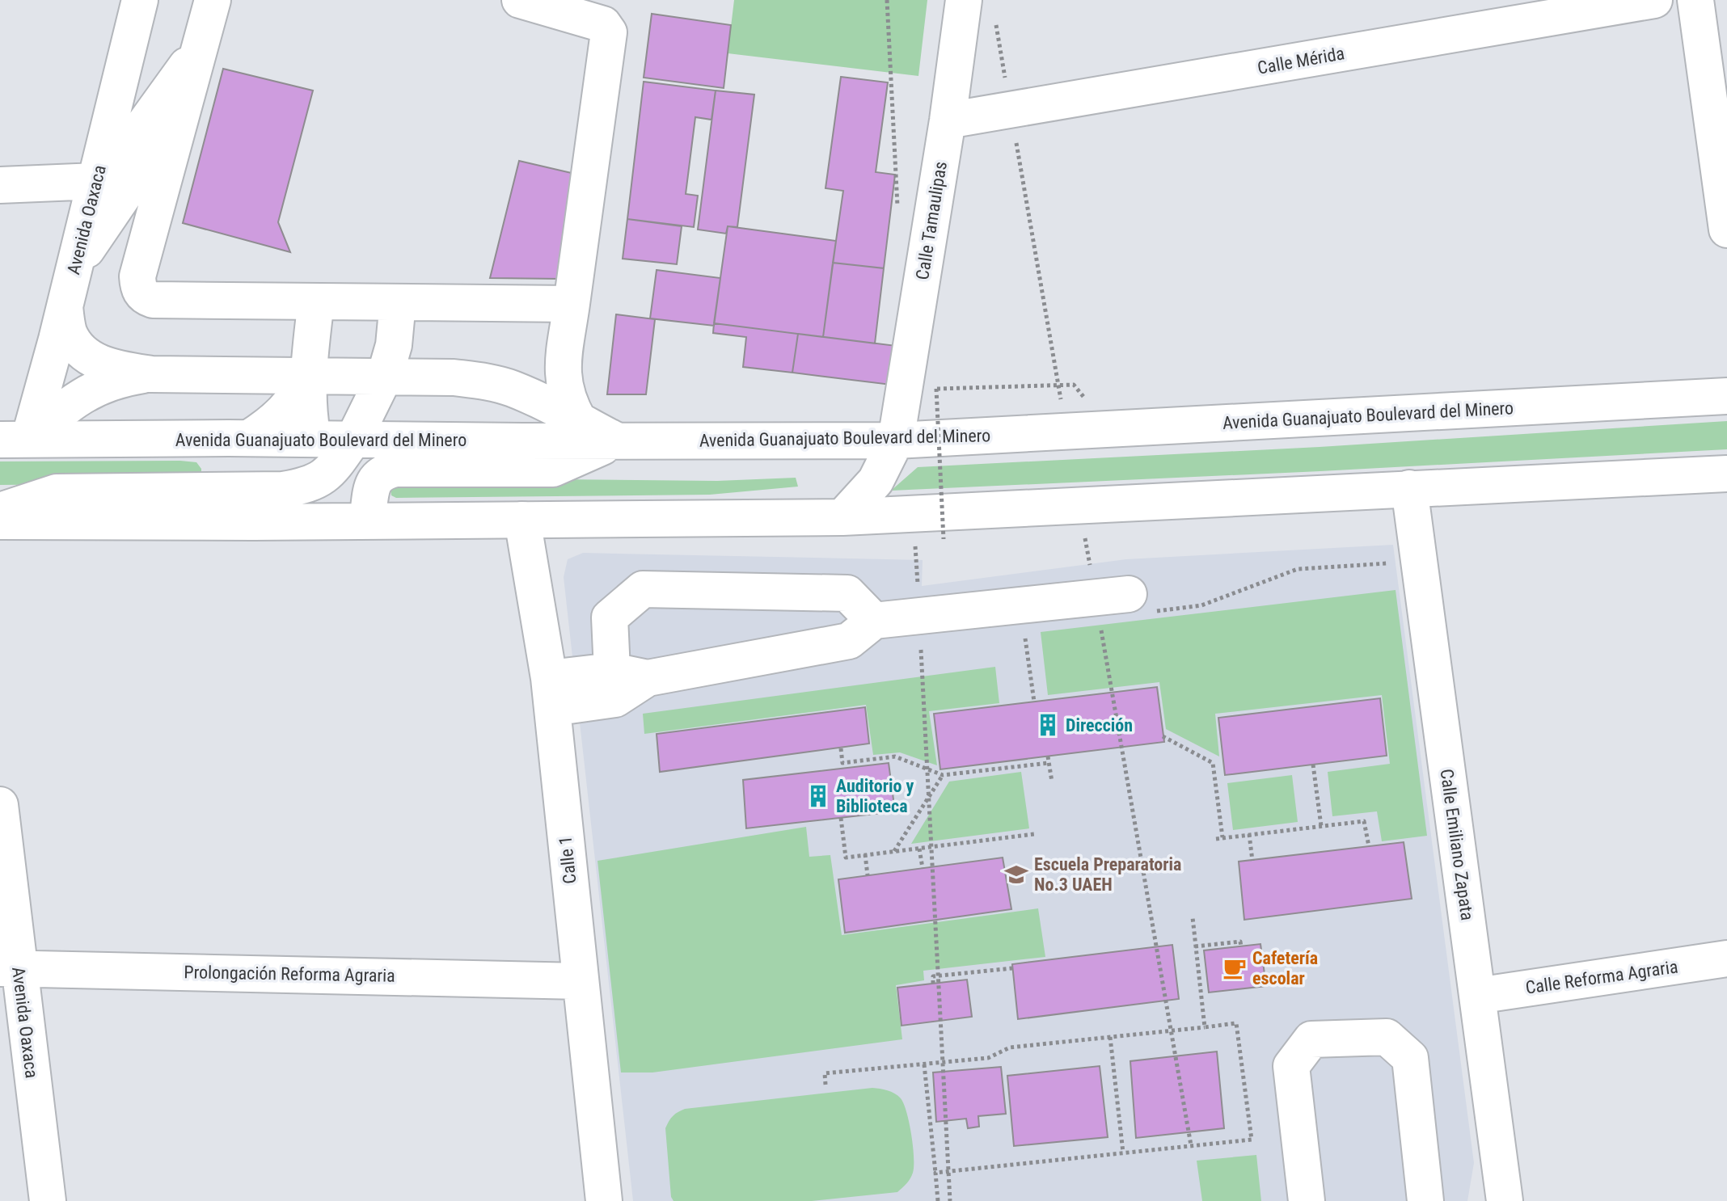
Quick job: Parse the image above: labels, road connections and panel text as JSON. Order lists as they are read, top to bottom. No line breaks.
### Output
{"streets":{"street":["Calle Mérida","Avenida Oaxaca","Calle Tamaulipas","Avenida Guanajuato Boulevard del Minero","Calle Emiliano Zapata","Calle 1","Prolongación Reforma Agraria","Calle Reforma Agraria"]},"crossings":[["Calle Mérida","Calle Tamaulipas"],["Avenida Oaxaca","Avenida Guanajuato Boulevard del Minero"],["Avenida Oaxaca","Prolongación Reforma Agraria"],["Calle Tamaulipas","Avenida Guanajuato Boulevard del Minero"],["Calle Emiliano Zapata","Calle Reforma Agraria"],["Calle 1","Prolongación Reforma Agraria"]],"places":{"building":["Dirección","Auditorio y Biblioteca"],"school or university":["Escuela Preparatoria No.3 UAEH"],"cafe":["Cafetería escolar"]}}
